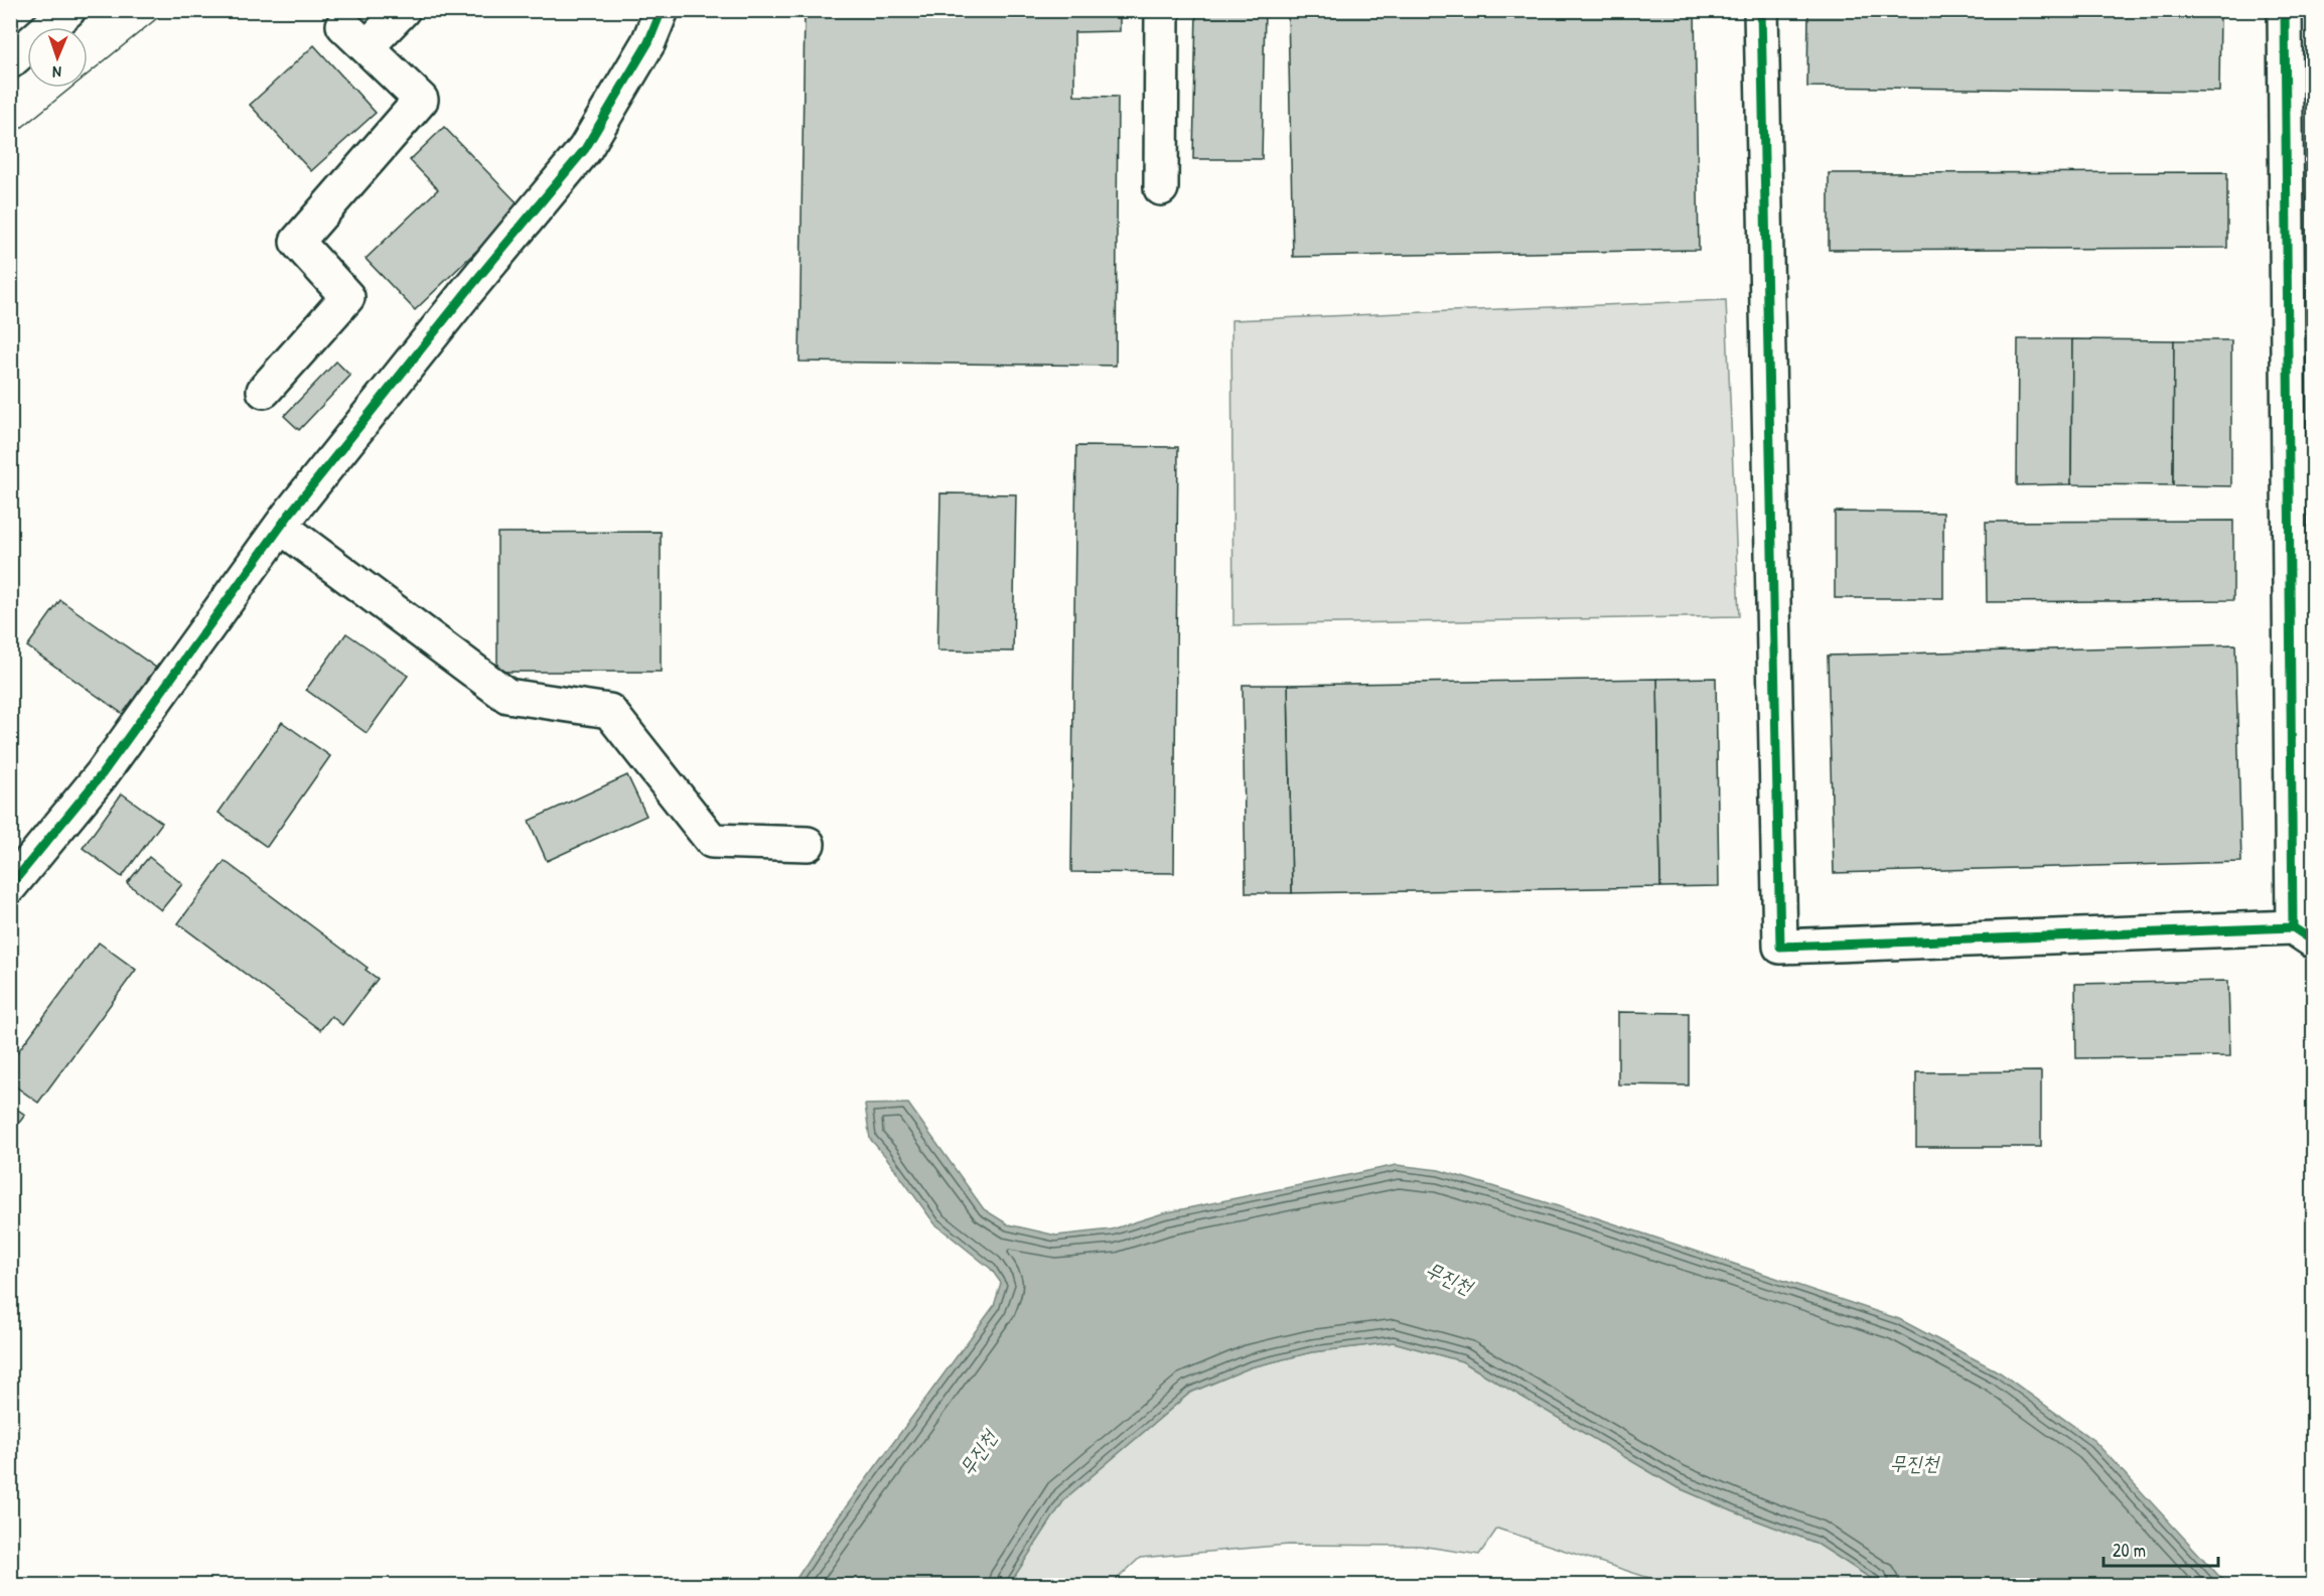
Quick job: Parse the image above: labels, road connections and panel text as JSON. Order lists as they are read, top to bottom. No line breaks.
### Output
{"water":["무진천"],"scale_bar":"20 m","north":"bottom"}
